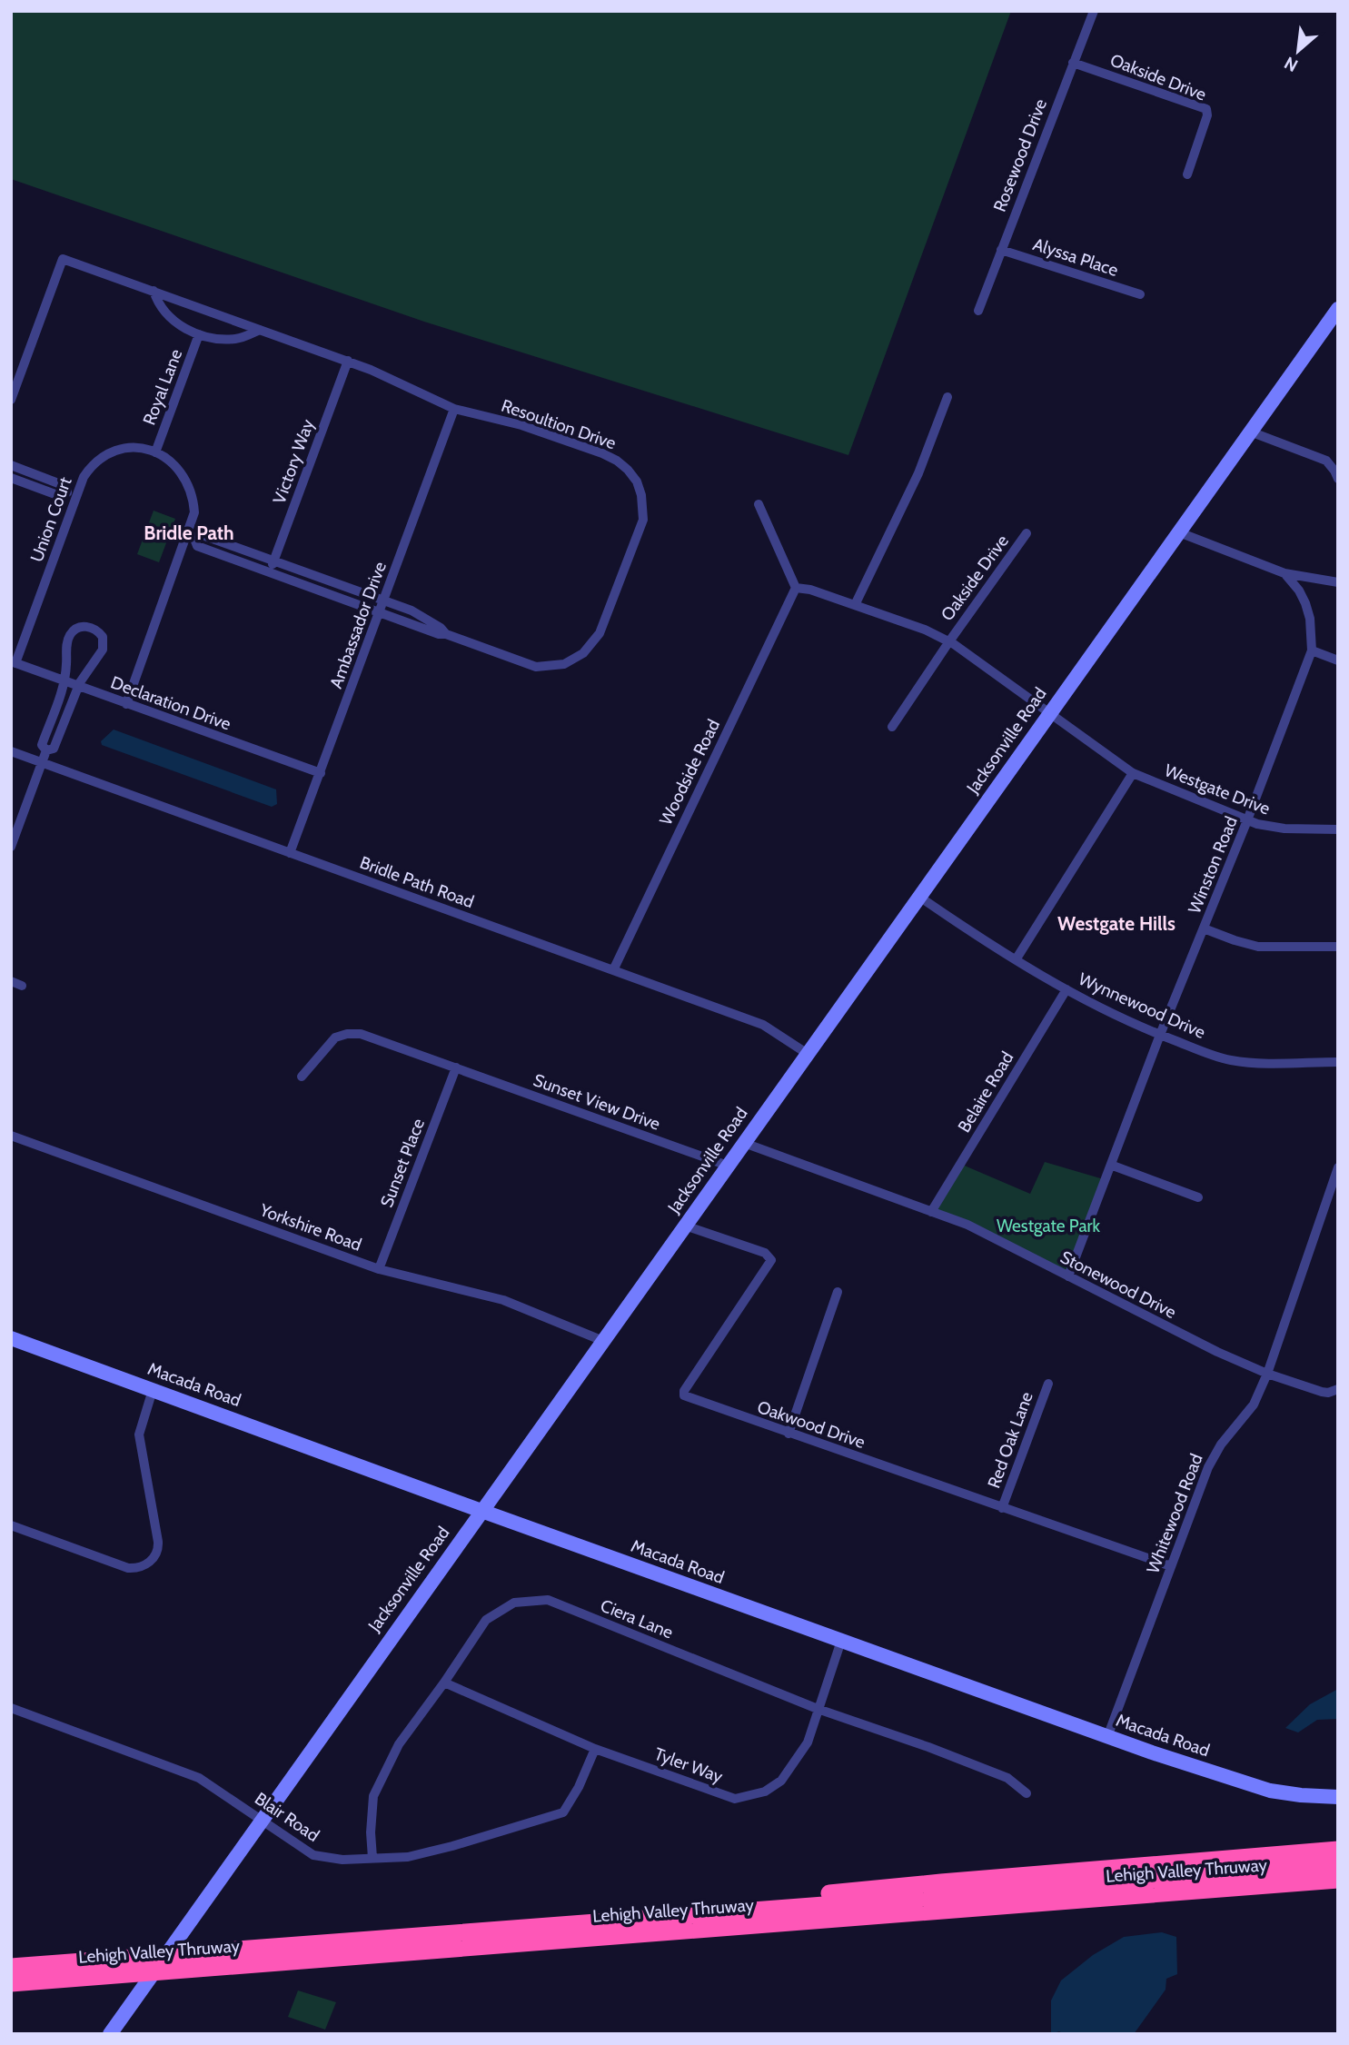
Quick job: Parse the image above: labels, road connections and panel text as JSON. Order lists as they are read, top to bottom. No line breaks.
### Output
{"streets":{"highway":["Lehigh Valley Thruway"],"street":["Oakside Drive","Rosewood Drive","Alyssa Place","Royal Lane","Resoultion Drive","Victory Way","Union Court","Ambassador Drive","Declaration Drive","Jacksonville Road","Woodside Road","Westgate Drive","Winston Road","Bridle Path Road","Wynnewood Drive","Belaire Road","Sunset View Drive","Sunset Place","Yorkshire Road","Stonewood Drive","Macada Road","Oakwood Drive","Red Oak Lane","Whitewood Road","Ciera Lane","Tyler Way","Blair Road"]},"crossings":[["Oakside Drive","Rosewood Drive"],["Oakside Drive","Westgate Drive"],["Rosewood Drive","Alyssa Place"],["Royal Lane","Union Court"],["Resoultion Drive","Victory Way"],["Resoultion Drive","Ambassador Drive"],["Union Court","Declaration Drive"],["Ambassador Drive","Declaration Drive"],["Ambassador Drive","Bridle Path Road"],["Jacksonville Road","Westgate Drive"],["Jacksonville Road","Bridle Path Road"],["Jacksonville Road","Wynnewood Drive"],["Jacksonville Road","Sunset View Drive"],["Jacksonville Road","Yorkshire Road"],["Jacksonville Road","Stonewood Drive"],["Jacksonville Road","Macada Road"],["Jacksonville Road","Oakwood Drive"],["Jacksonville Road","Blair Road"],["Woodside Road","Westgate Drive"],["Woodside Road","Bridle Path Road"],["Westgate Drive","Winston Road"],["Winston Road","Wynnewood Drive"],["Winston Road","Stonewood Drive"],["Wynnewood Drive","Belaire Road"],["Belaire Road","Stonewood Drive"],["Sunset View Drive","Sunset Place"],["Sunset Place","Yorkshire Road"],["Stonewood Drive","Whitewood Road"],["Macada Road","Whitewood Road"],["Macada Road","Tyler Way"],["Oakwood Drive","Red Oak Lane"],["Oakwood Drive","Whitewood Road"],["Ciera Lane","Tyler Way"],["Ciera Lane","Blair Road"],["Tyler Way","Blair Road"]],"districts":["Bridle Path","Westgate Hills"],"parks":["Westgate Park"],"north":"bottom left"}
